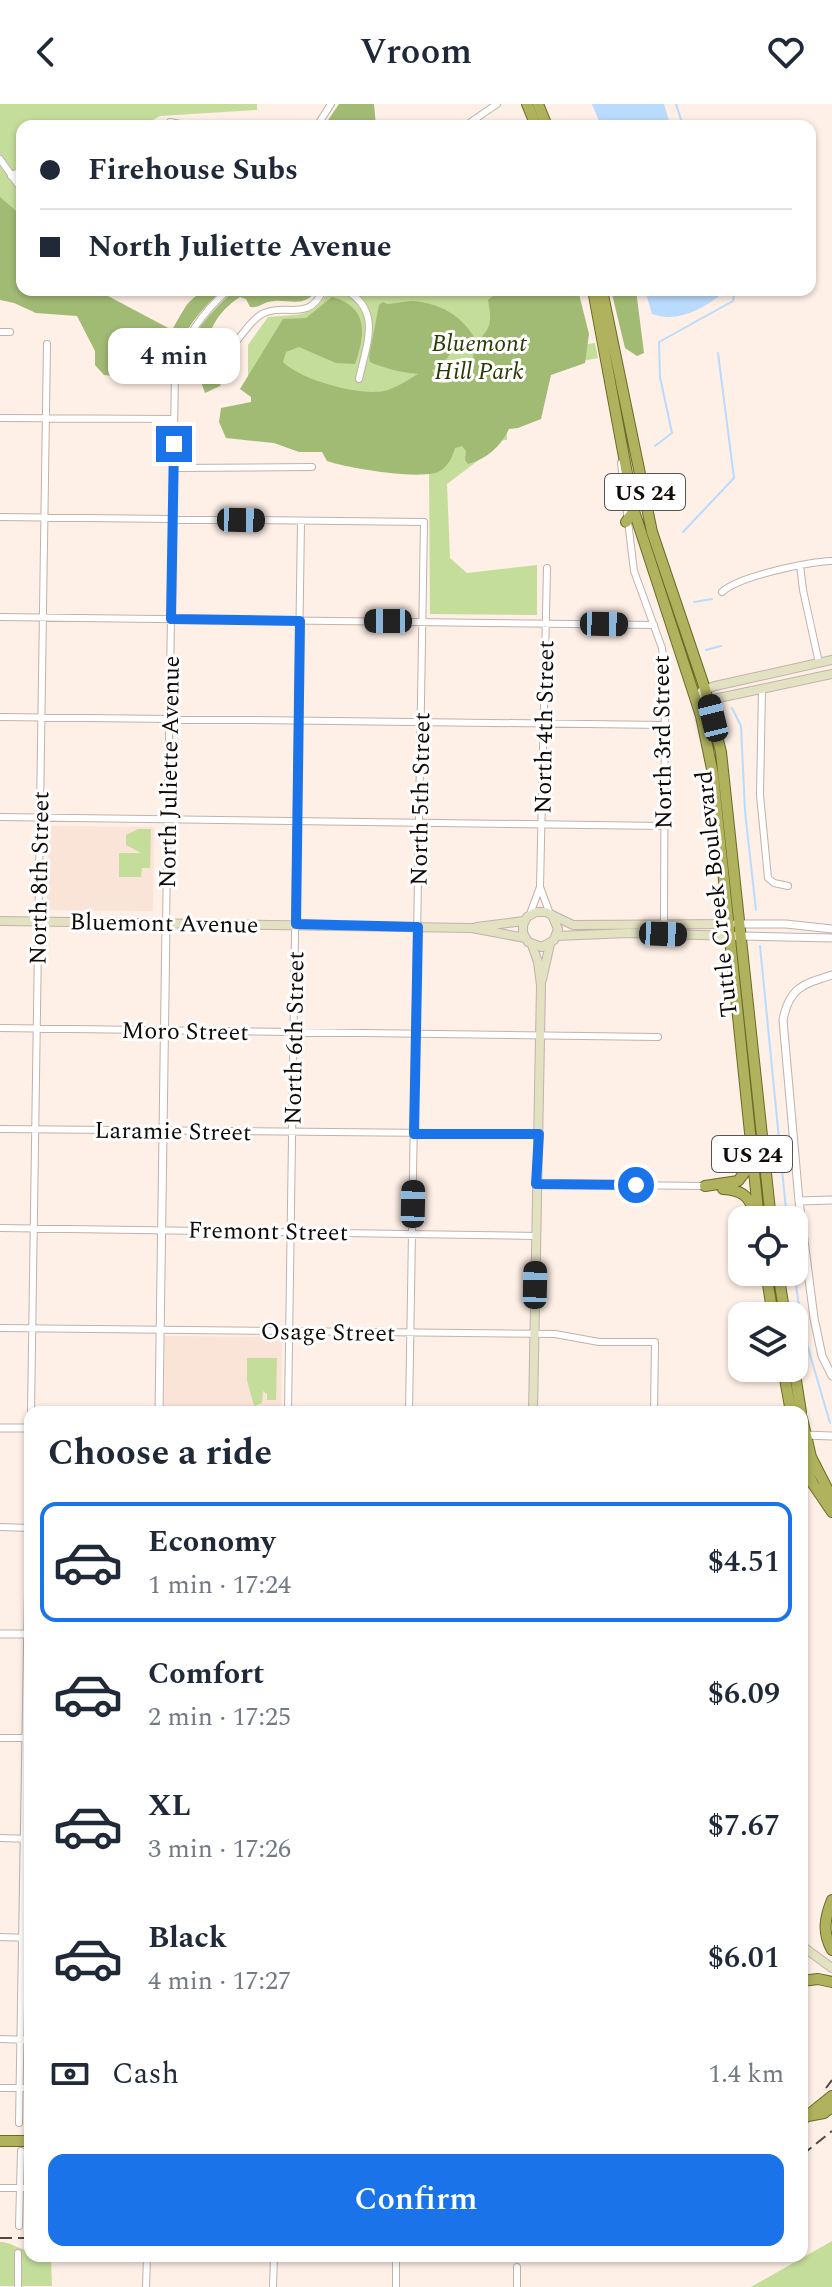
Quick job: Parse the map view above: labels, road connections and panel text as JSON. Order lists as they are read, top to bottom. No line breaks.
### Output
{"streets":{"highway":["US 24","Tuttle Creek Boulevard"],"main road":["Bluemont Avenue"],"street":["North 4th Street","North 3rd Street","North Juliette Avenue","North 5th Street","North 8th Street","Moro Street","North 6th Street","Laramie Street","Fremont Street","Osage Street"]},"crossings":[["North 4th Street","Bluemont Avenue"],["North 3rd Street","Tuttle Creek Boulevard"],["North Juliette Avenue","Bluemont Avenue"],["North Juliette Avenue","Moro Street"],["North Juliette Avenue","Laramie Street"],["North Juliette Avenue","Fremont Street"],["North Juliette Avenue","Osage Street"],["North 5th Street","Bluemont Avenue"],["North 5th Street","Moro Street"],["North 5th Street","North 6th Street"],["North 5th Street","Laramie Street"],["North 5th Street","Fremont Street"],["North 5th Street","Osage Street"],["North 8th Street","Bluemont Avenue"],["North 8th Street","Moro Street"],["North 8th Street","Laramie Street"],["North 8th Street","Fremont Street"],["North 8th Street","Osage Street"],["Bluemont Avenue","North 6th Street"],["Moro Street","North 6th Street"],["North 6th Street","Laramie Street"],["North 6th Street","Fremont Street"],["North 6th Street","Osage Street"]],"parks":["Bluemont Hill Park"],"page":{"header":"Vroom","banner":["Firehouse Subs","North Juliette Avenue"],"bubble":"4 min","heading":"Choose a ride","list":[{"name":"Economy","note":"1 min · 17:24","value":"$4.51"},{"name":"Comfort","note":"2 min · 17:25","value":"$6.09"},{"name":"XL","note":"3 min · 17:26","value":"$7.67"},{"name":"Black","note":"4 min · 17:27","value":"$6.01"}],"pay":["Cash","1.4 km"],"buttons":"Confirm"}}
